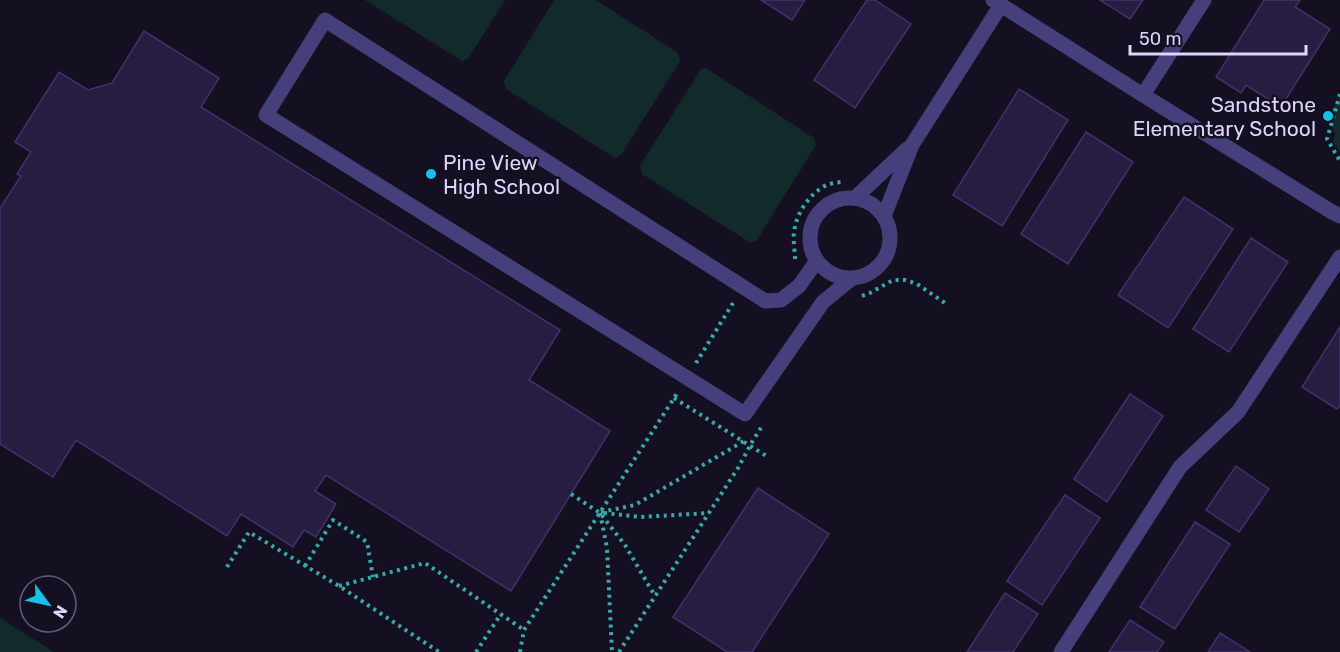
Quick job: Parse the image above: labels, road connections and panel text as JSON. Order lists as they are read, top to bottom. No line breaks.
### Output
{"places":["Sandstone Elementary School","Pine View High School"],"scale_bar":"50 m","north":"bottom right"}
